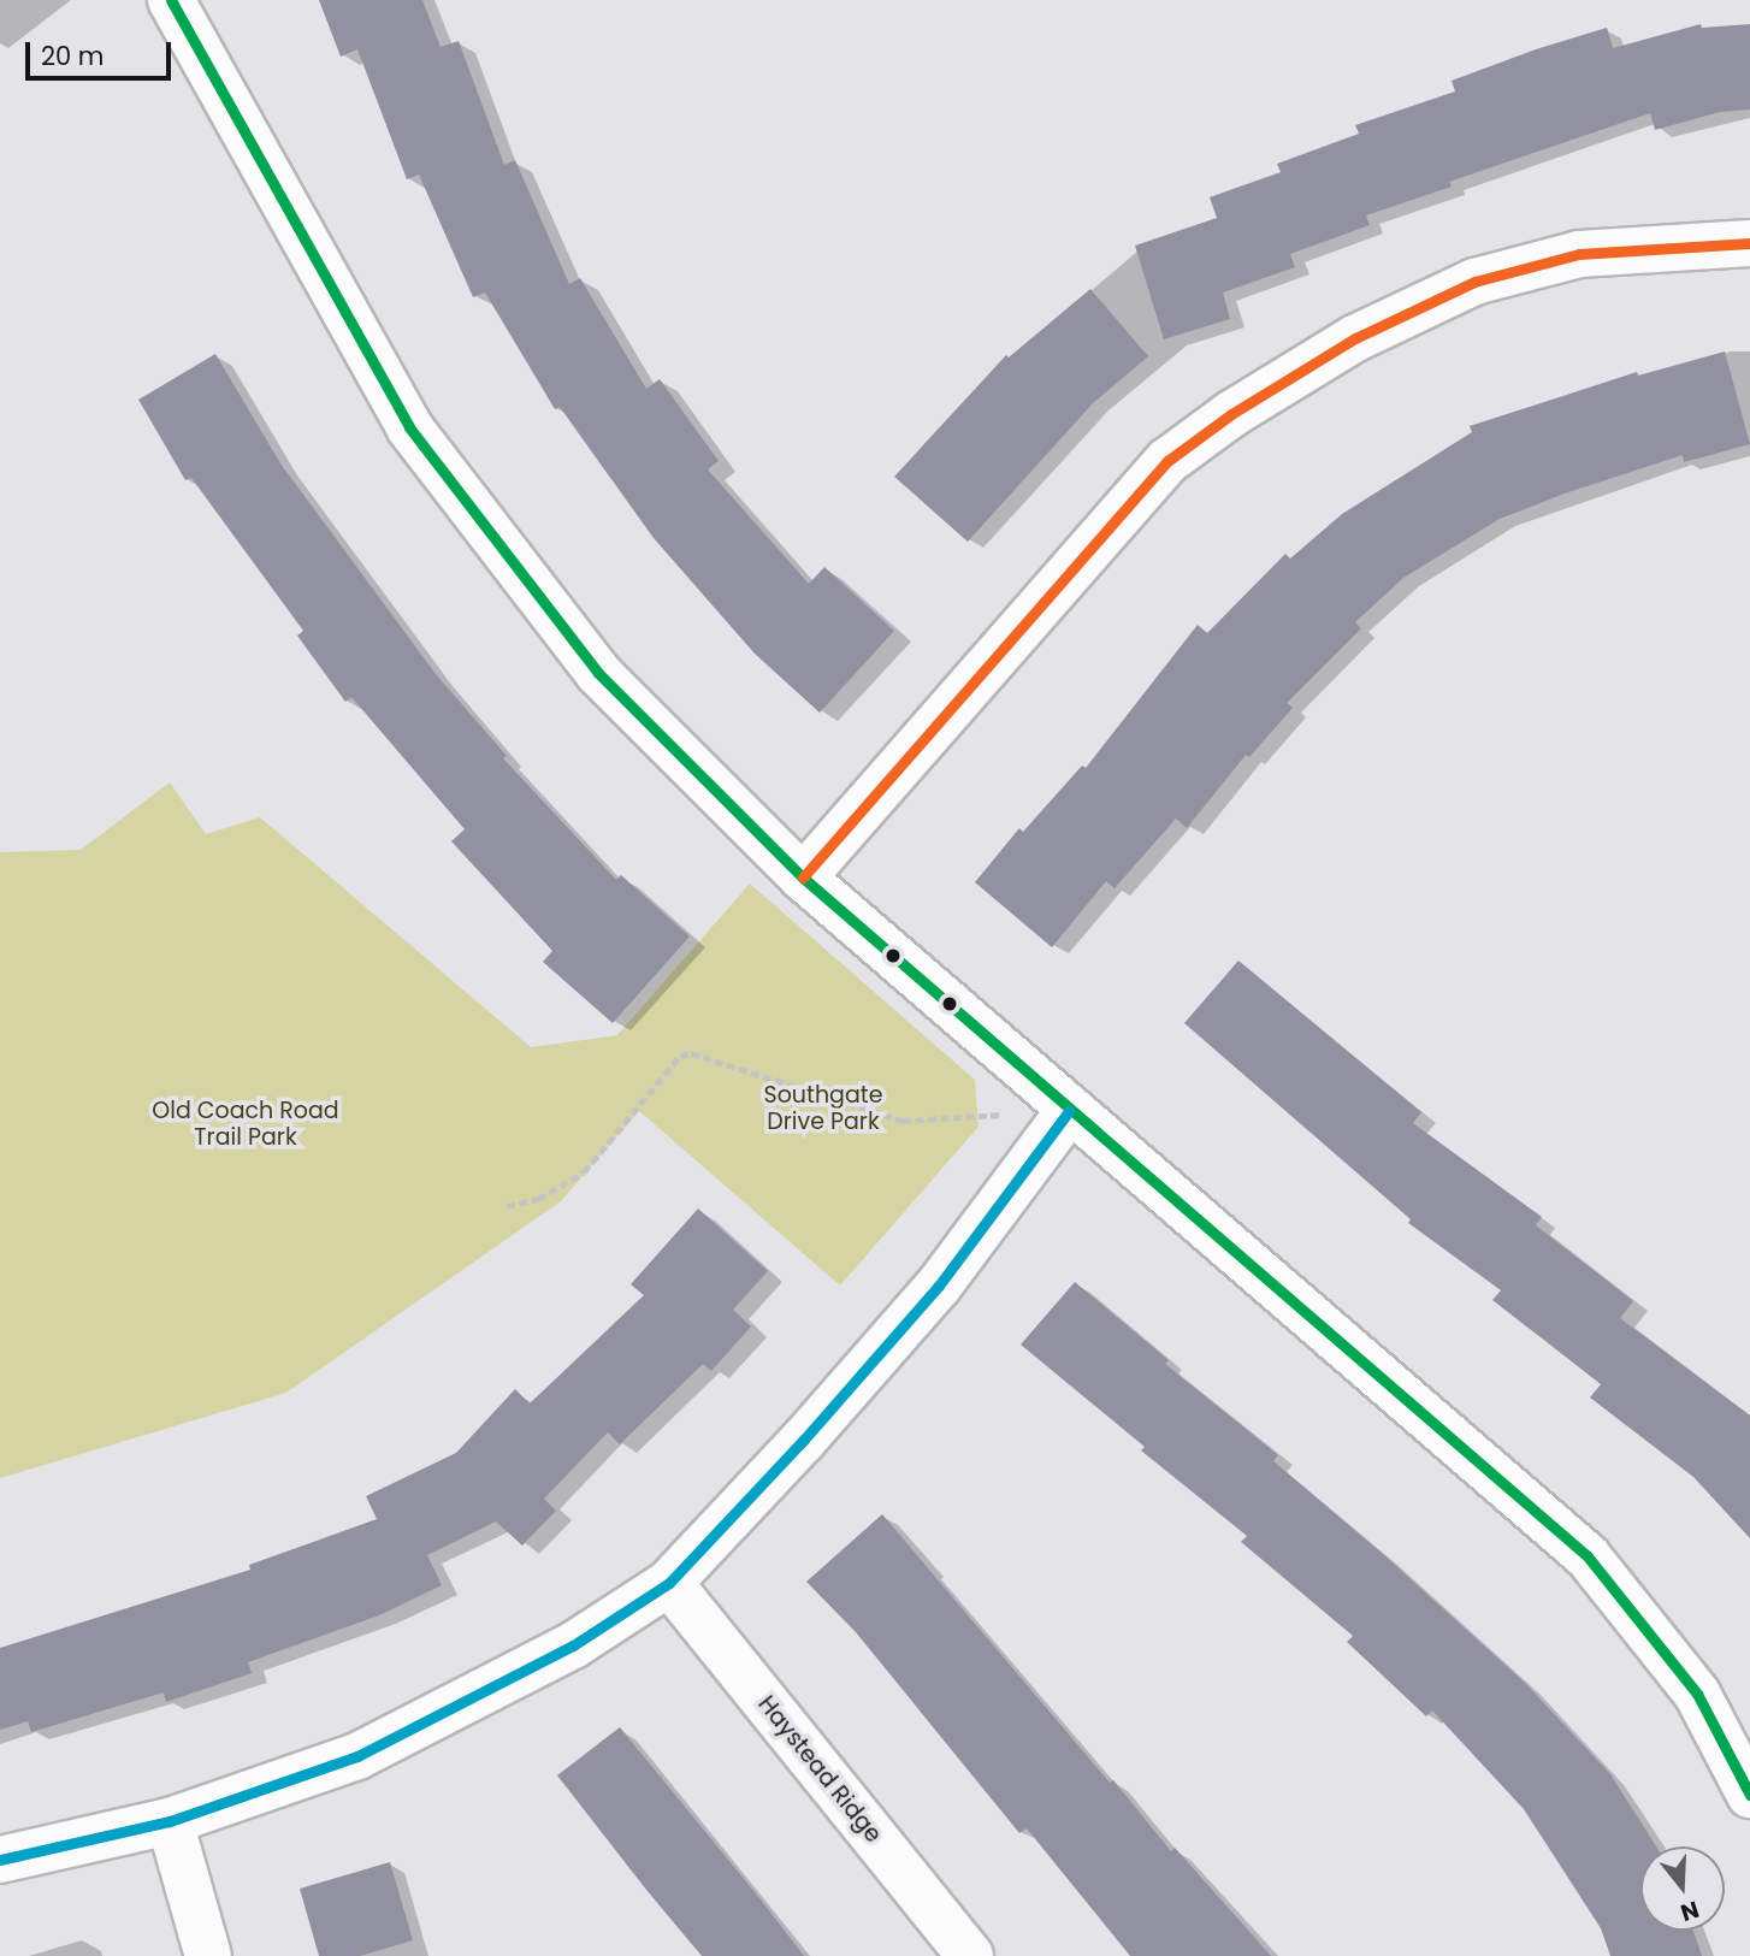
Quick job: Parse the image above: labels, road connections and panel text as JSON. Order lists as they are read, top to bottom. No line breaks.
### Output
{"streets":{"street":["Haystead Ridge"]},"parks":["Southgate Drive Park","Old Coach Road Trail Park"],"scale_bar":"20 m","north":"bottom"}
